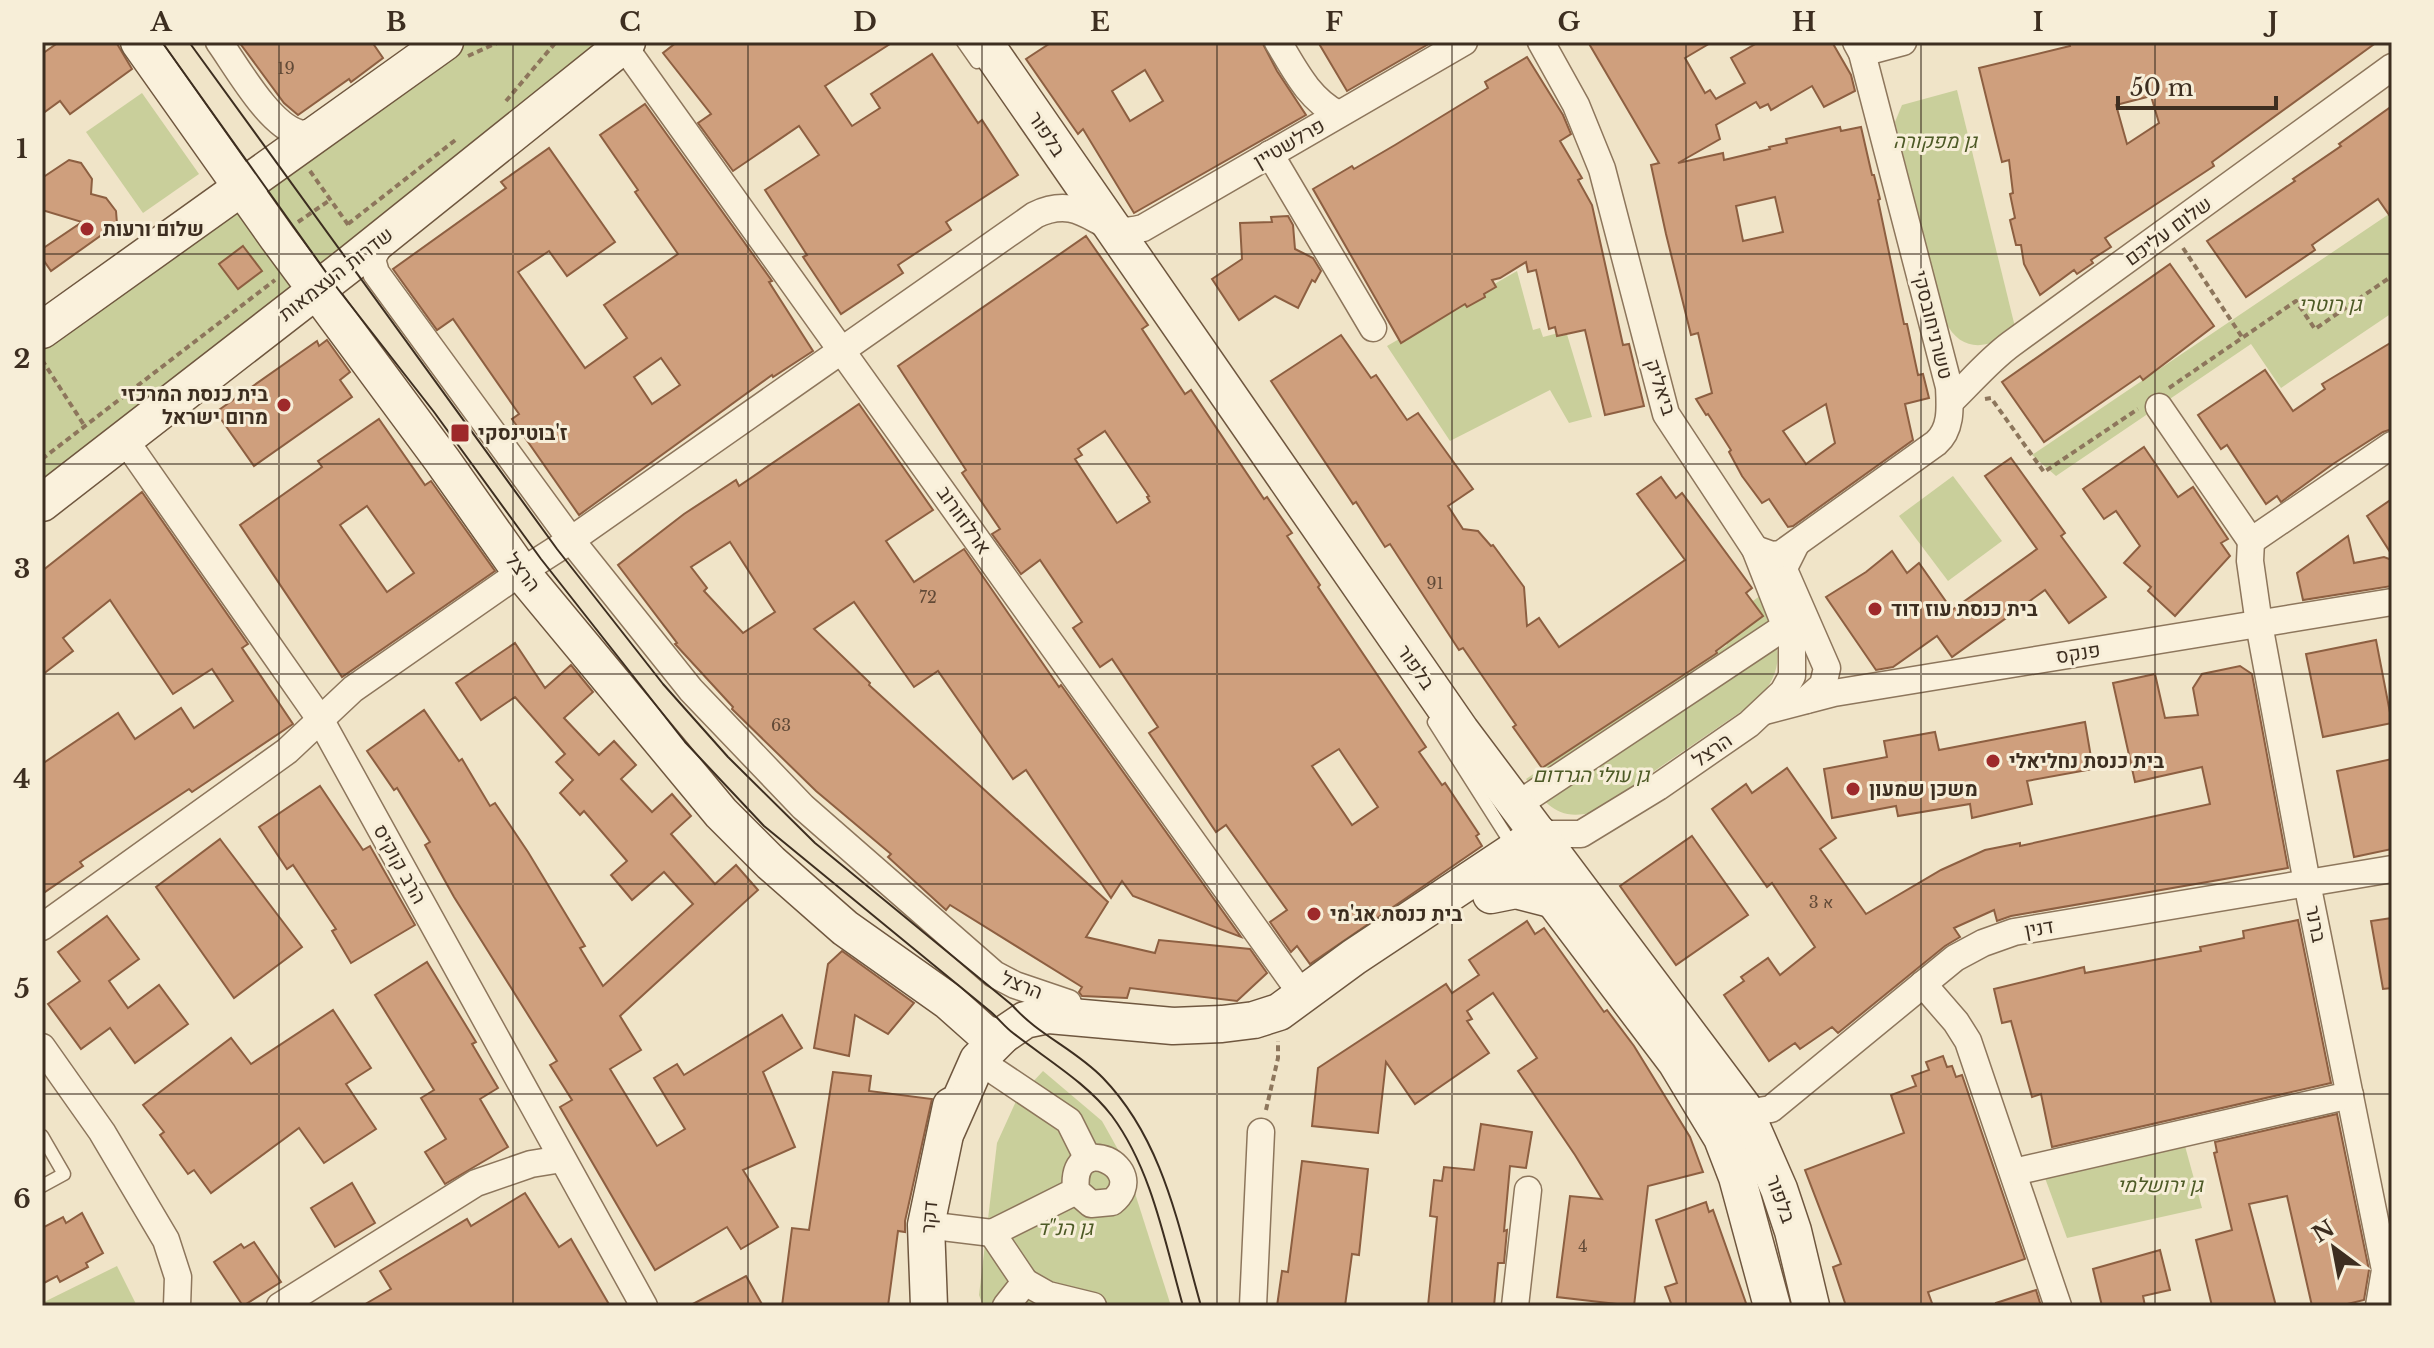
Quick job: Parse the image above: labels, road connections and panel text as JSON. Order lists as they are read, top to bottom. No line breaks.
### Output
{"streets":{"street":["בלפור","פרלשטיין","שלום עליכם","שדרות העצמאות","טשרניחובסקי","ביאליק","ארלוזורוב","הרצל","פנקס","הרב קוקיס","ברנר","דנין","דקר"]},"crossings":[["בלפור","פרלשטיין"],["בלפור","הרצל"],["בלפור","דנין"],["שלום עליכם","טשרניחובסקי"],["שדרות העצמאות","ארלוזורוב"],["שדרות העצמאות","הרצל"],["שדרות העצמאות","הרב קוקיס"],["טשרניחובסקי","ביאליק"],["ביאליק","הרצל"],["ביאליק","פנקס"],["ארלוזורוב","הרצל"],["הרצל","פנקס"],["הרצל","דקר"],["פנקס","ברנר"],["ברנר","דנין"]],"parks":["גן מפקורה","גן רוטרי","גן עולי הגרדום","גן ירושלמי","גן הנ\"ד"],"places":{"other":["שלום ורעות","בית כנסת המרכזי מרום ישראל","בית כנסת עוז דוד","בית כנסת נחליאלי","משכן שמעון","בית כנסת אג'מי"],"transit":["ז'בוטינסקי"]},"house_numbers":["19","91","72","63","3 א","4"],"scale_bar":"50 m","north":"top left","grid":{"columns":["A","B","C","D","E","F","G","H","I","J"],"rows":["1","2","3","4","5","6"]}}
